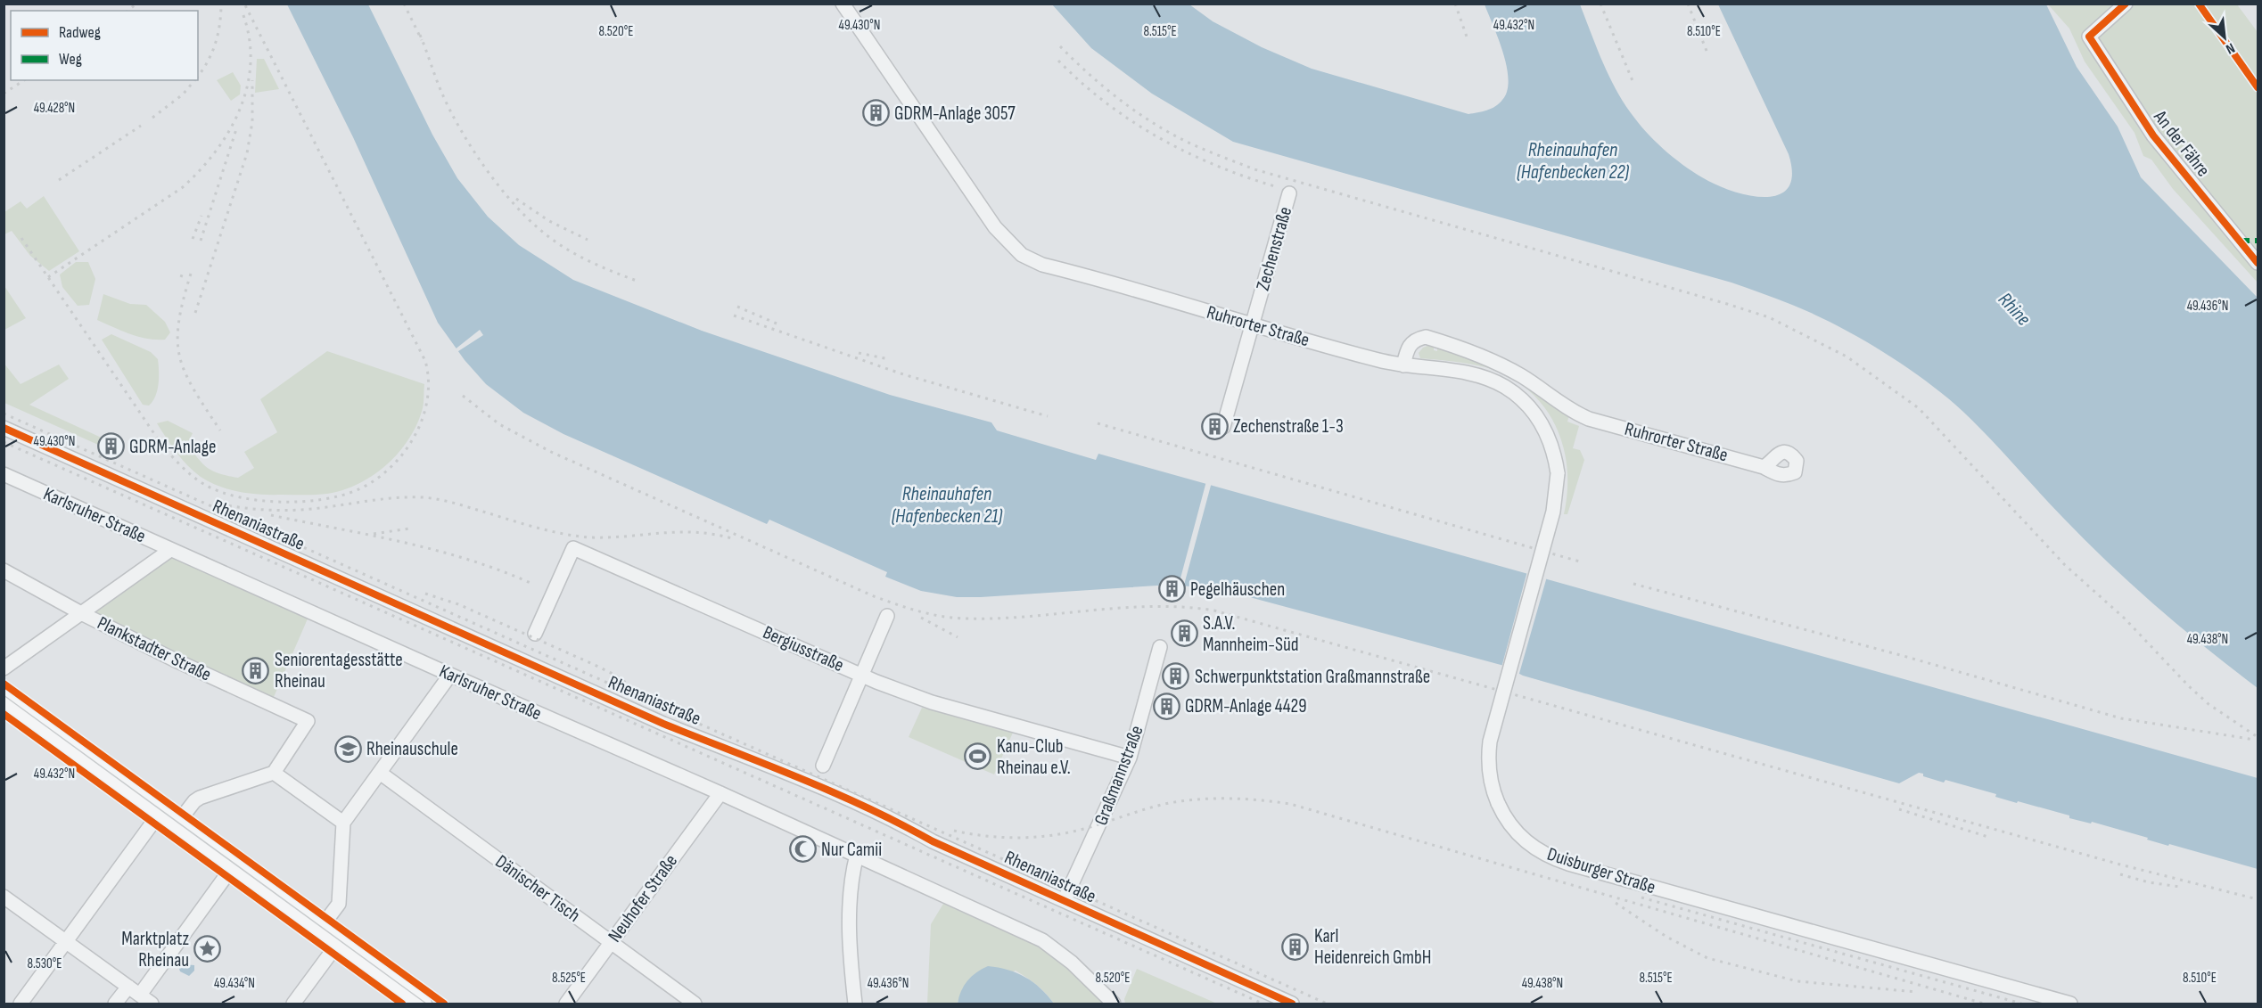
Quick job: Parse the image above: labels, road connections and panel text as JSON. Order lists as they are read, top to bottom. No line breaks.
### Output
{"streets":{"street":["An der Fähre","Zechenstraße","Ruhrorter Straße","Karlsruher Straße","Rhenaniastraße","Plankstadter Straße","Bergiusstraße","Graßmannstraße","Duisburger Straße","Dänischer Tisch","Neuhofer Straße"]},"crossings":[["Zechenstraße","Ruhrorter Straße"],["Ruhrorter Straße","Duisburger Straße"],["Karlsruher Straße","Neuhofer Straße"],["Rhenaniastraße","Graßmannstraße"],["Bergiusstraße","Graßmannstraße"],["Dänischer Tisch","Neuhofer Straße"]],"water":["Rheinauhafen (Hafenbecken 22)","Rhine","Rheinauhafen (Hafenbecken 21)"],"places":{"building":["GDRM-Anlage 3057","Zechenstraße 1-3","GDRM-Anlage","Pegelhäuschen","S.A.V. Mannheim-Süd","Seniorentagesstätte Rheinau","Schwerpunktstation Graßmannstraße","GDRM-Anlage 4429","Karl Heidenreich GmbH"],"school or university":["Rheinauschule"],"sports":["Kanu-Club Rheinau e.V."],"mosque":["Nur Camii"],"place":["Marktplatz Rheinau"]},"legend":["Radweg","Weg"],"north":"bottom right","coordinates":["49.430°N","49.432°N","8.520°E","8.515°E","8.510°E","49.428°N","49.436°N","49.438°N","8.530°E","8.525°E","49.434°N"]}
